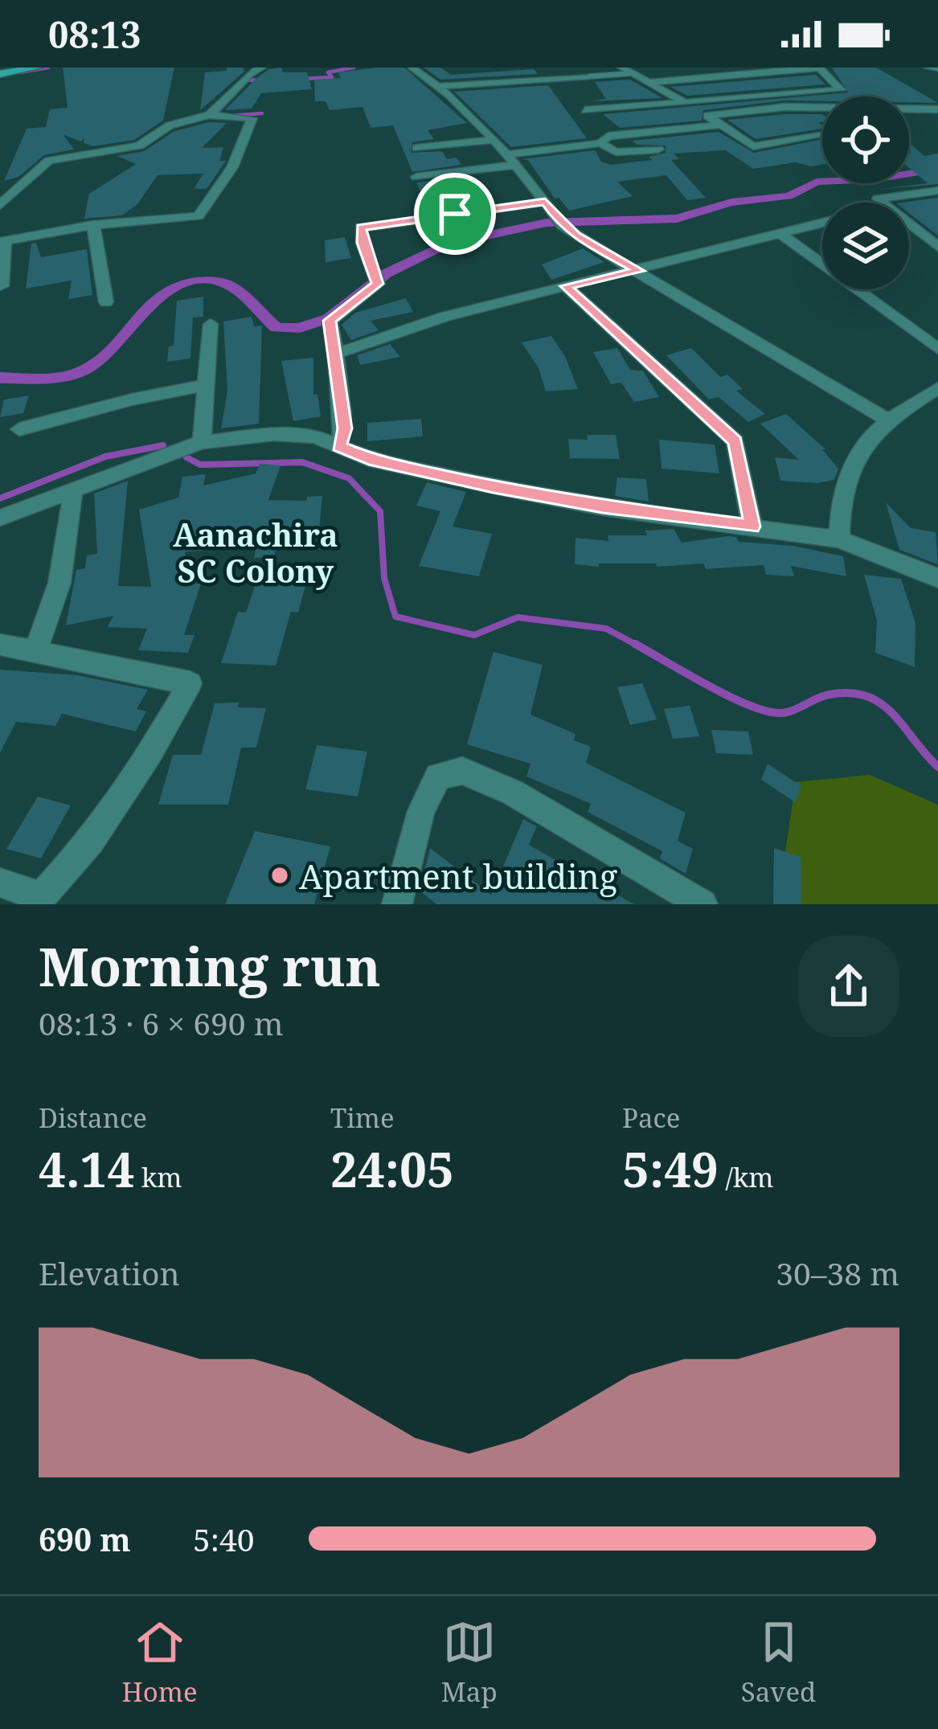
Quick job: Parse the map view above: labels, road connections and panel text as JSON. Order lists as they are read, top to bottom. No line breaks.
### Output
{"districts":["Aanachira SC Colony"],"places":["Apartment building"],"page":{"status":"08:13","heading":["Morning run","08:13 · 6 × 690 m"],"stats":[["Distance","4.14 km"],["Time","24:05"],["Pace","5:49 /km"]],"chart":["Elevation","30–38 m"],"list":[{"name":"690 m","note":"5:40"}],"tabs":["Home","Map","Saved"]}}
